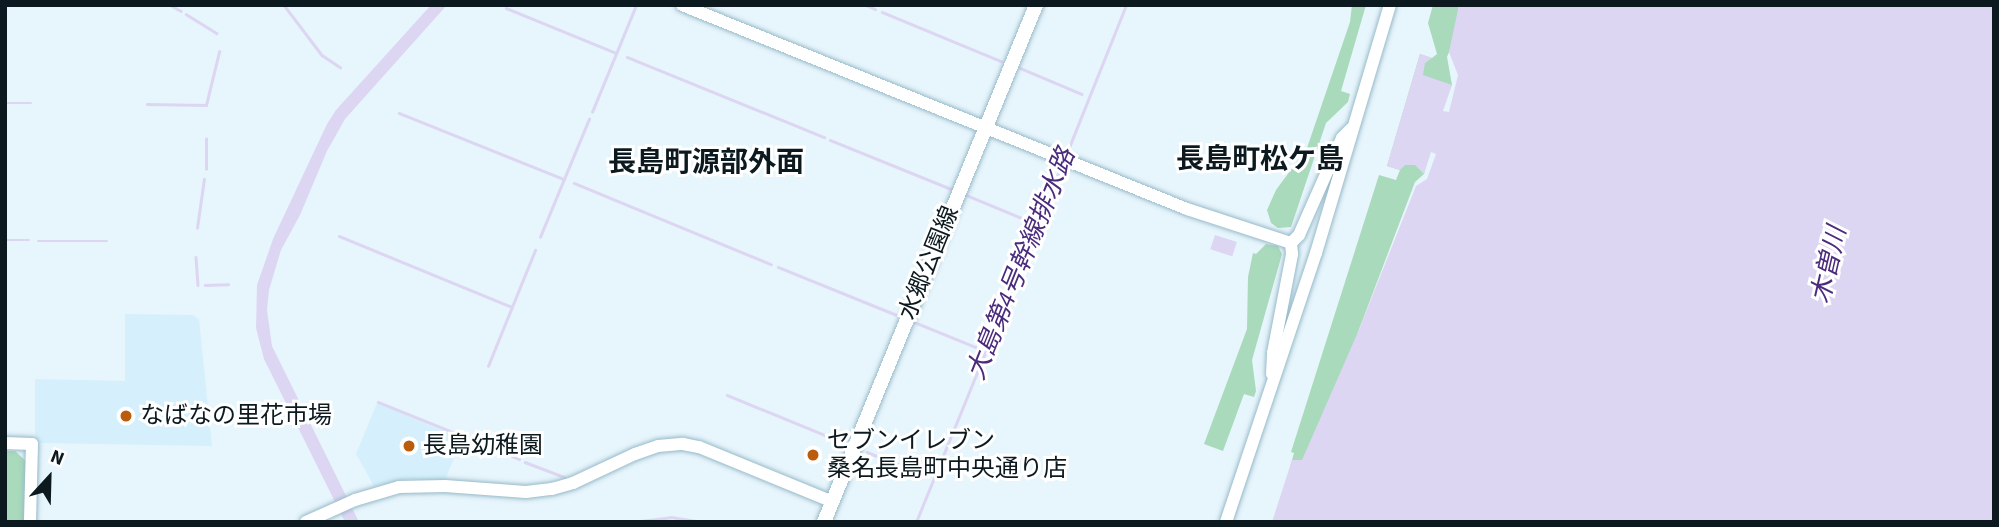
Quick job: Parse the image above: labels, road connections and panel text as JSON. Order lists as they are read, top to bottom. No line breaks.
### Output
{"streets":{"main road":["水郷公園線"]},"districts":["長島町松ケ島","長島町源部外面"],"water":["大島第4号幹線排水路","木曽川"],"places":["なばなの里花市場","長島幼稚園","セブンイレブン 桑名長島町中央通り店"],"north":"top"}
